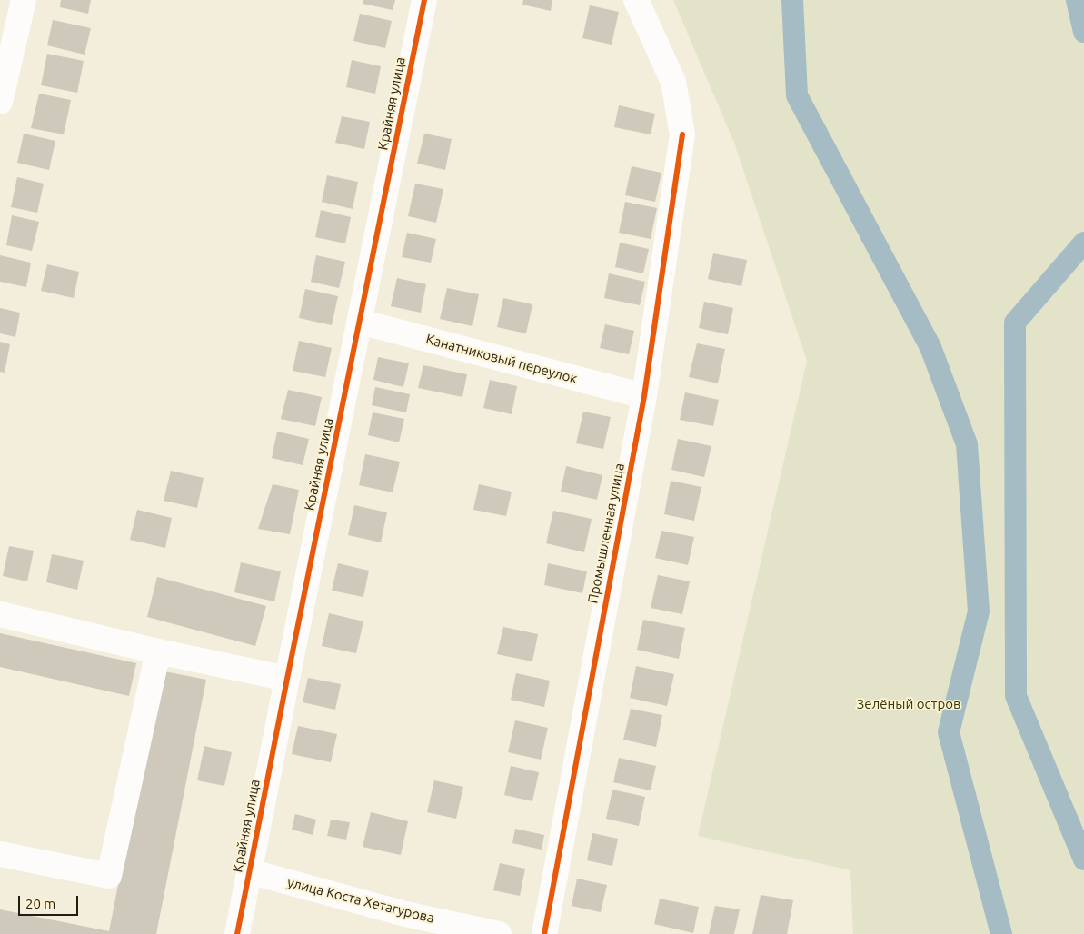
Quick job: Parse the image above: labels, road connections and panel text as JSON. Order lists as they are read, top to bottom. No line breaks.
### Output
{"streets":{"street":["Крайняя улица","Канатниковый переулок","Промышленная улица","улица Коста Хетагурова"]},"crossings":[["Крайняя улица","Канатниковый переулок"],["Крайняя улица","улица Коста Хетагурова"],["Канатниковый переулок","Промышленная улица"]],"parks":["Зелёный остров"],"scale_bar":"20 m"}
